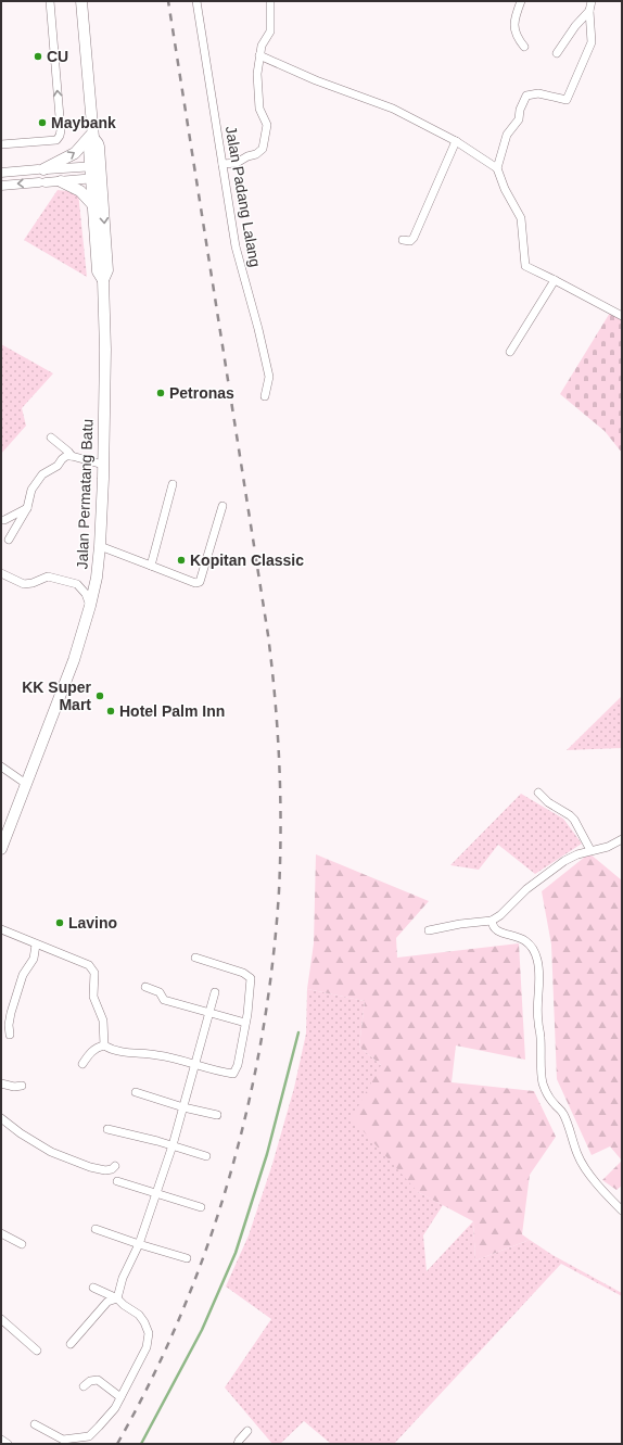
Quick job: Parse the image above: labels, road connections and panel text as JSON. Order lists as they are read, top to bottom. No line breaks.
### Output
{"streets":{"main road":["Jalan Permatang Batu"],"street":["Jalan Padang Lalang"]},"places":["CU","Maybank","Petronas","Kopitan Classic","KK Super Mart","Hotel Palm Inn","Lavino"]}
